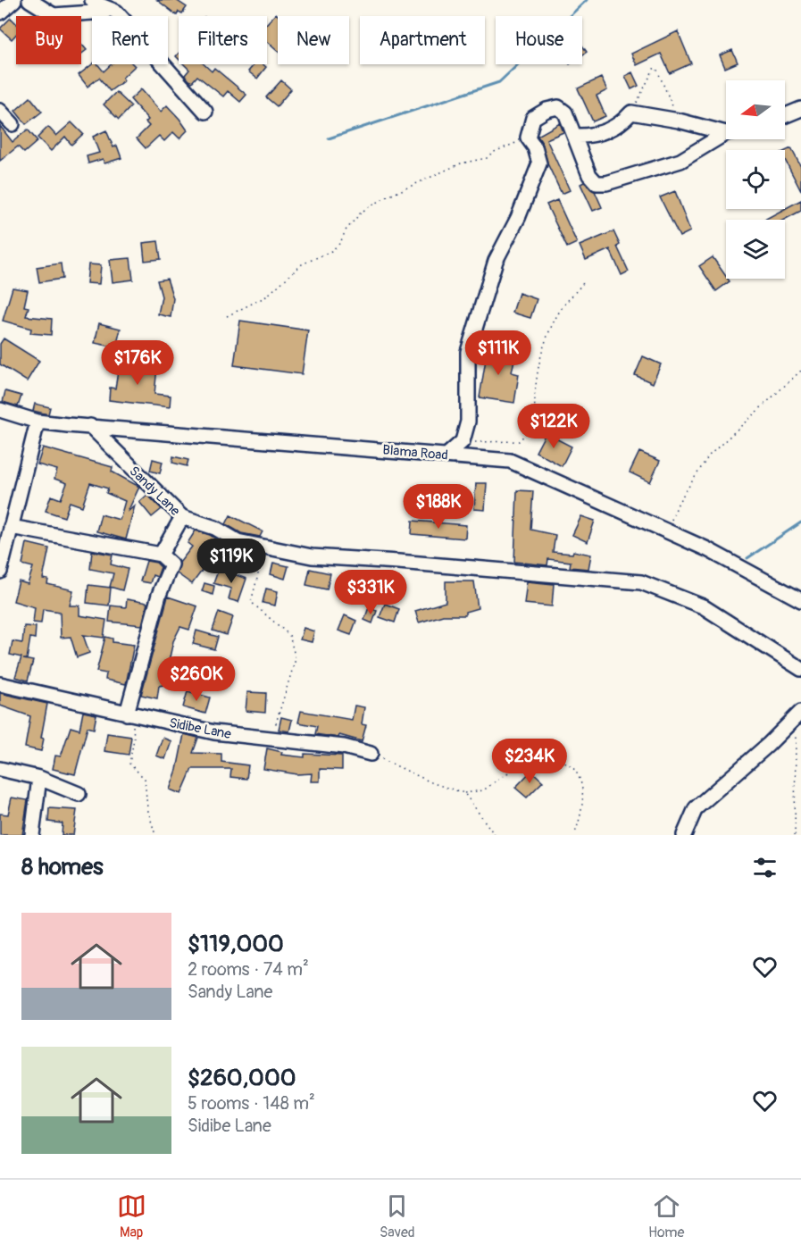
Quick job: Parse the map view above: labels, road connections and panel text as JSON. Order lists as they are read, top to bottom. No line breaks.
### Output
{"streets":{"street":["Blama Road","Sandy Lane","Sidibe Lane"]},"crossings":[["Blama Road","Sandy Lane"]],"north":"left","page":{"chip":["Buy","Rent","Filters","New","Apartment","House"],"price":["$111K","$176K","$122K","$188K","$119K","$331K","$260K","$234K"],"heading":"8 homes","list":[{"name":"$119,000","note":"2 rooms · 74 m² · Sandy Lane"},{"name":"$260,000","note":"5 rooms · 148 m² · Sidibe Lane"}],"tabs":["Map","Saved","Home"]}}
